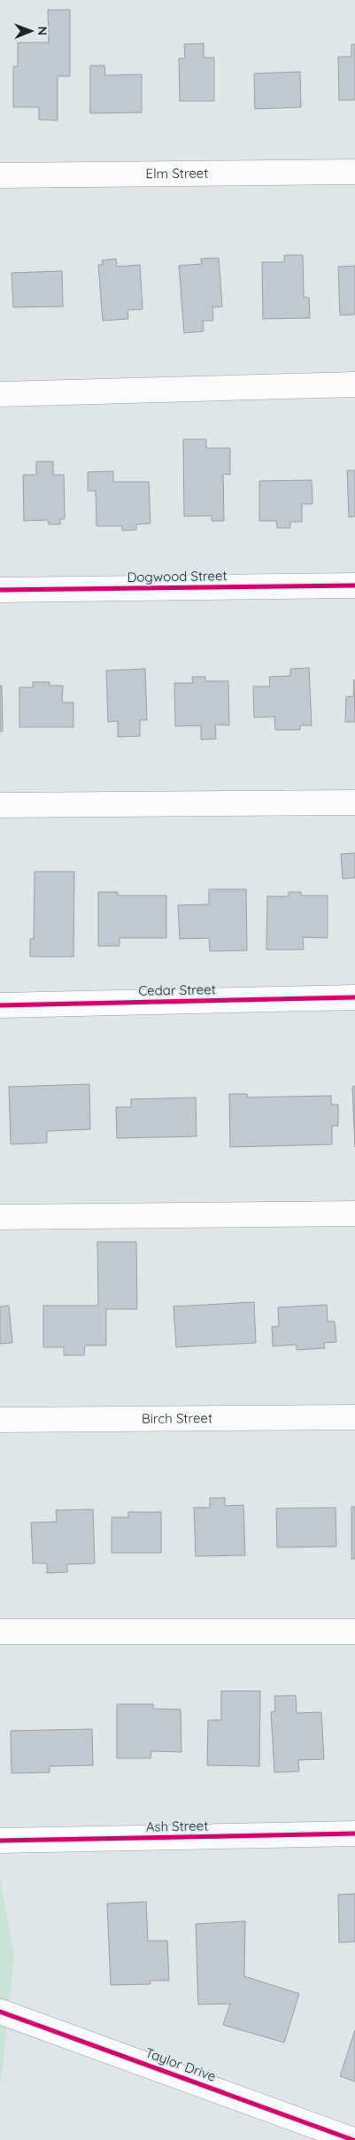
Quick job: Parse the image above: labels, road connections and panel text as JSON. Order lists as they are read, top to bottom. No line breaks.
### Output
{"streets":{"street":["Elm Street","Dogwood Street","Cedar Street","Birch Street","Ash Street","Taylor Drive"]},"north":"right"}
